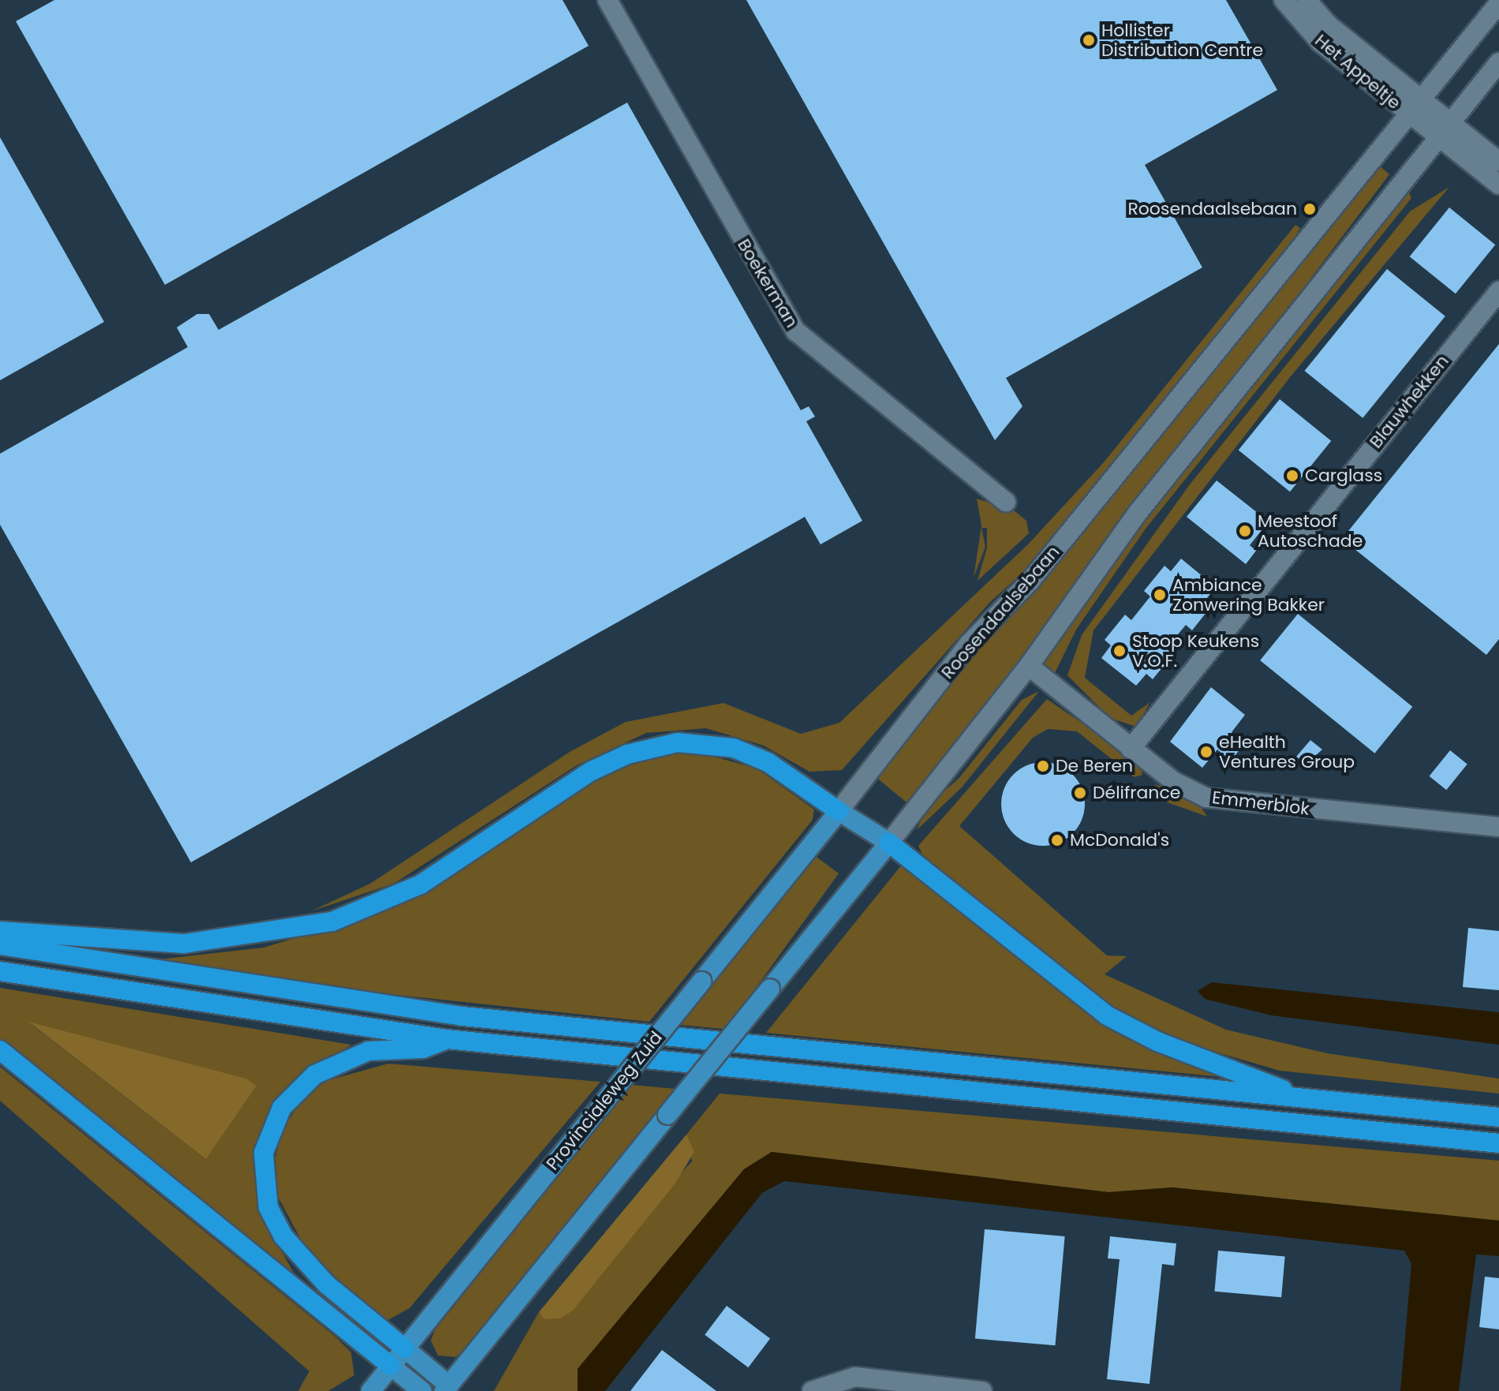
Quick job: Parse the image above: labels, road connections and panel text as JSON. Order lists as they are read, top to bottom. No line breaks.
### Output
{"streets":{"main road":["Provincialeweg Zuid"],"street":["Het Appeltje","Boekerman","Blauwhekken","Roosendaalsebaan","Emmerblok"]},"crossings":[["Het Appeltje","Roosendaalsebaan"],["Blauwhekken","Emmerblok"],["Roosendaalsebaan","Provincialeweg Zuid"]],"places":["Hollister Distribution Centre","Roosendaalsebaan","Carglass","Meestoof Autoschade","Ambiance Zonwering Bakker","Stoop Keukens V.O.F.","eHealth Ventures Group","De Beren","Délifrance","McDonald's"]}
